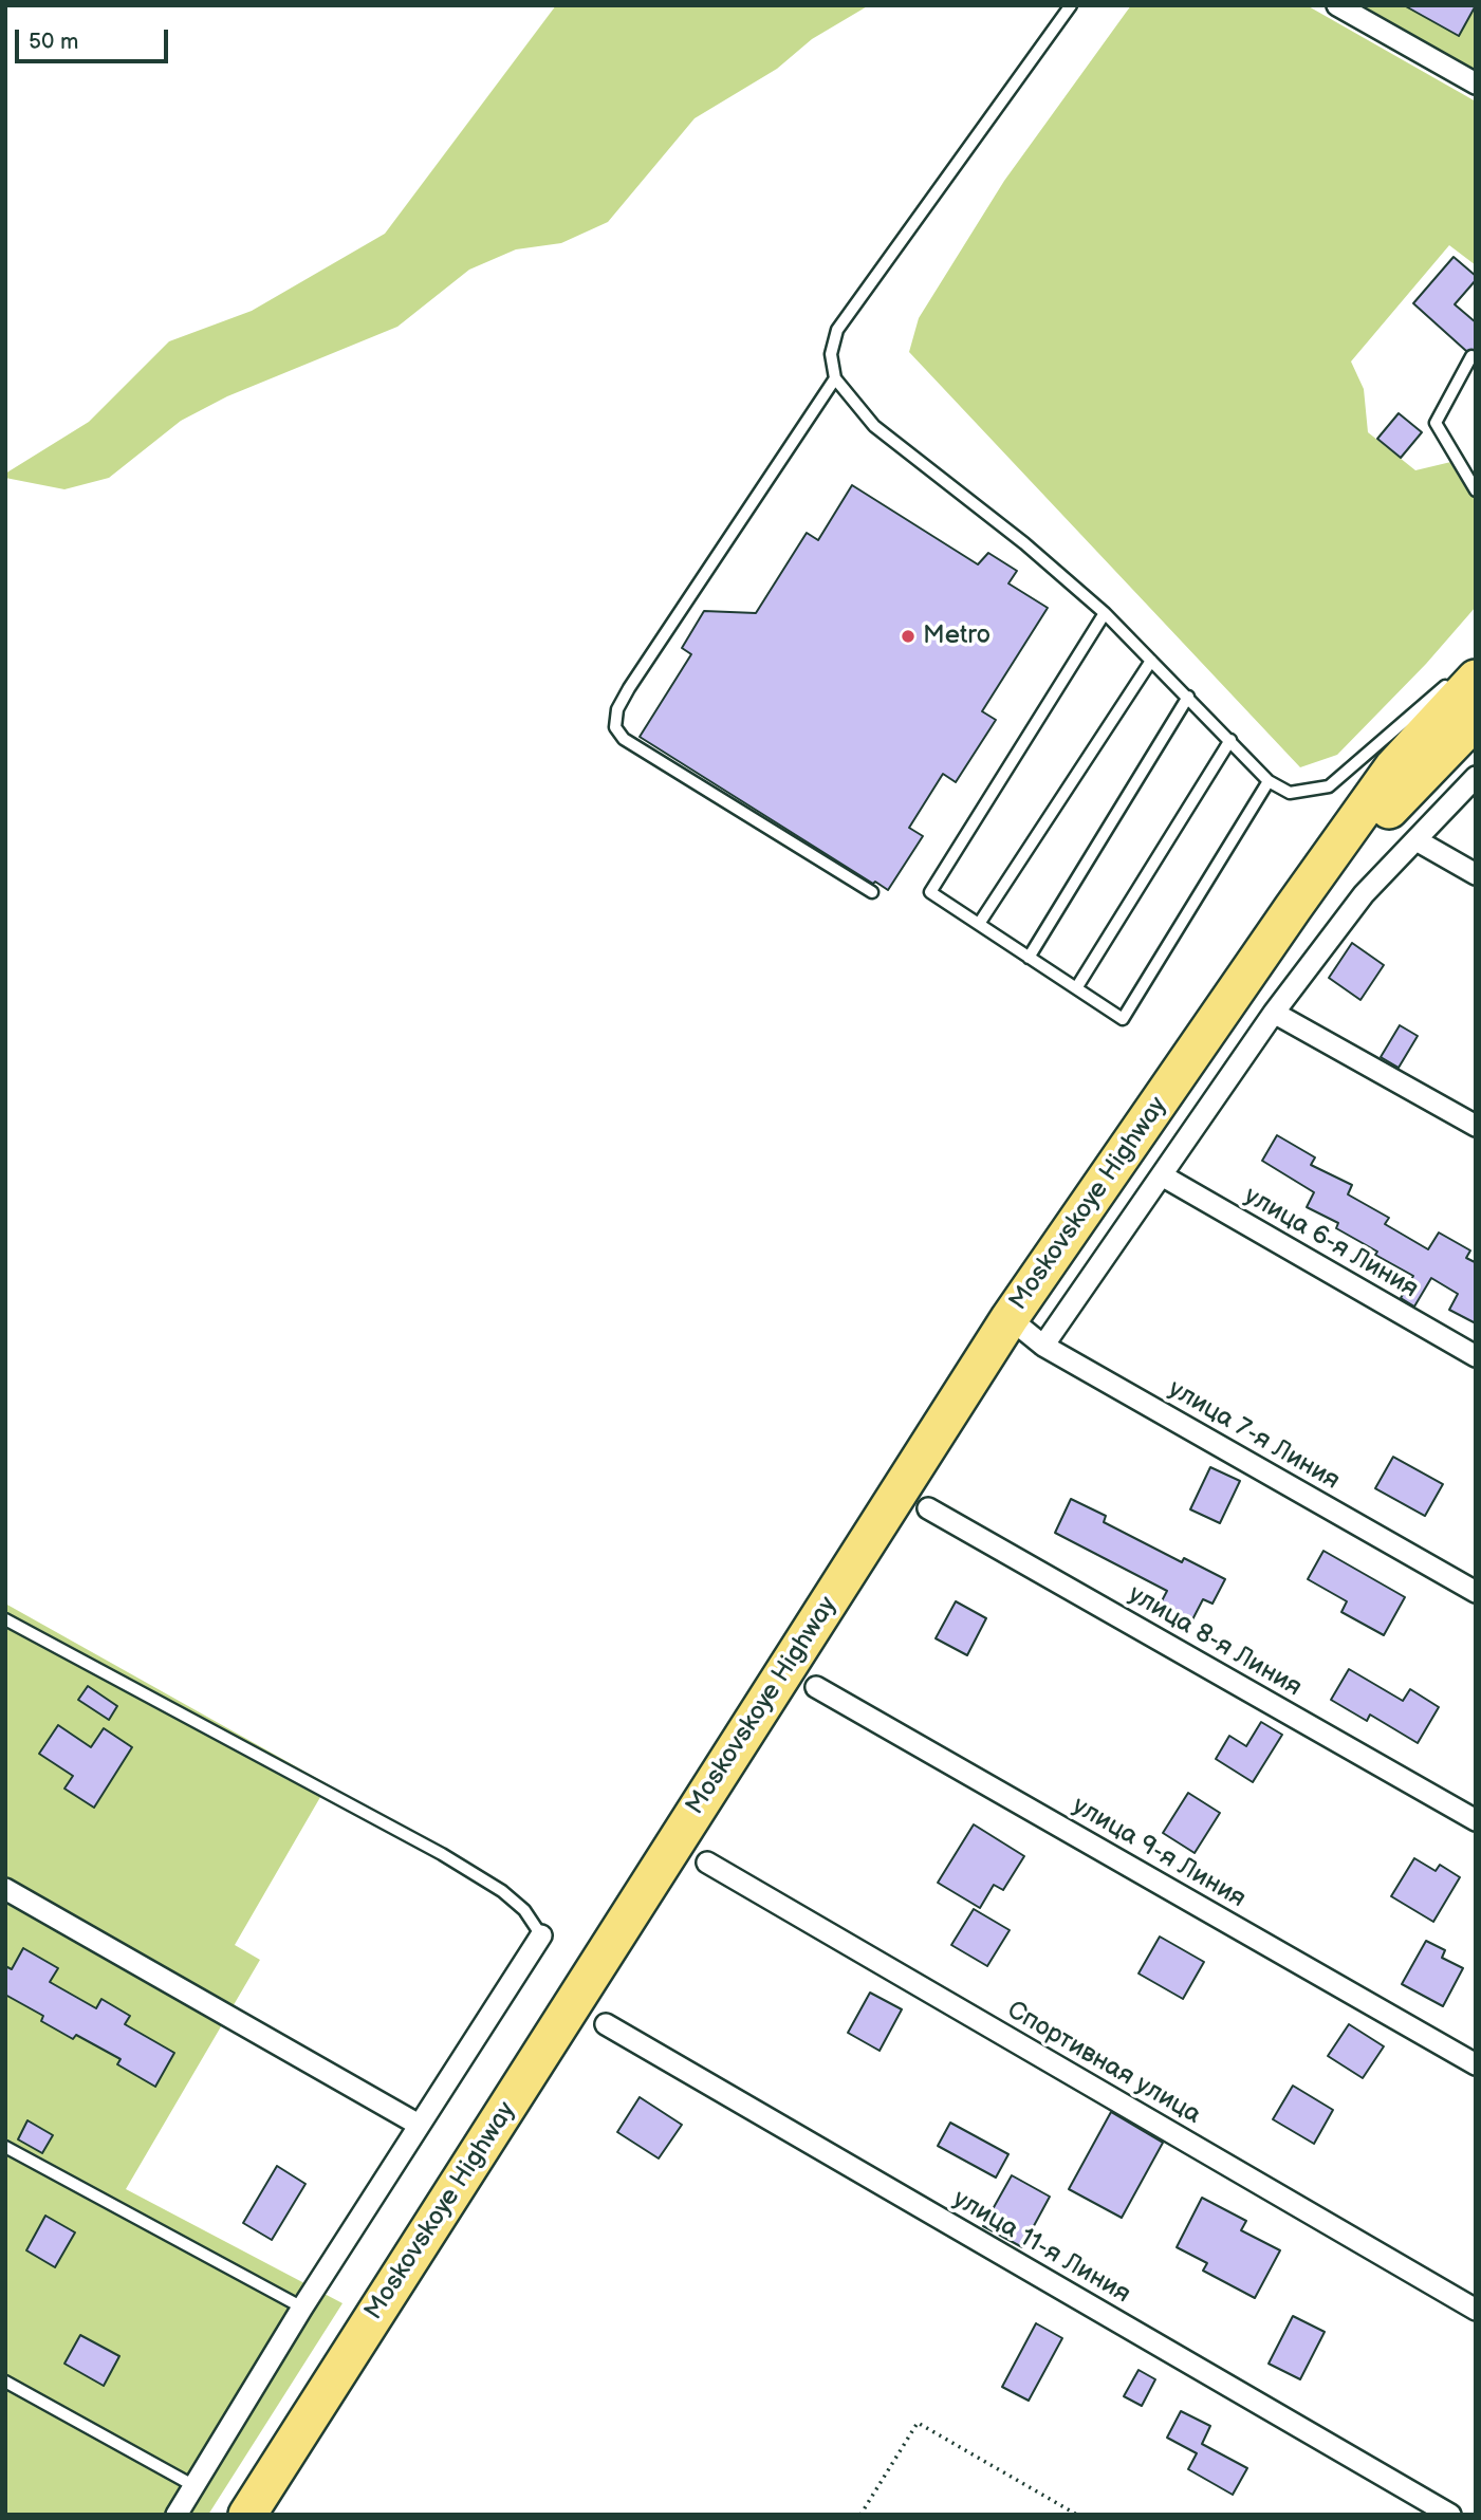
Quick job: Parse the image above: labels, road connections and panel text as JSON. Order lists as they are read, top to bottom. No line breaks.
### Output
{"streets":{"highway":["Moskovskoye Highway"],"street":["улица 6-я Линия","улица 7-я Линия","улица 8-я Линия","улица 9-я Линия","Спортивная улица","улица 11-я Линия"]},"crossings":[["Moskovskoye Highway","улица 7-я Линия"]],"places":["Metro"],"scale_bar":"50 m"}
